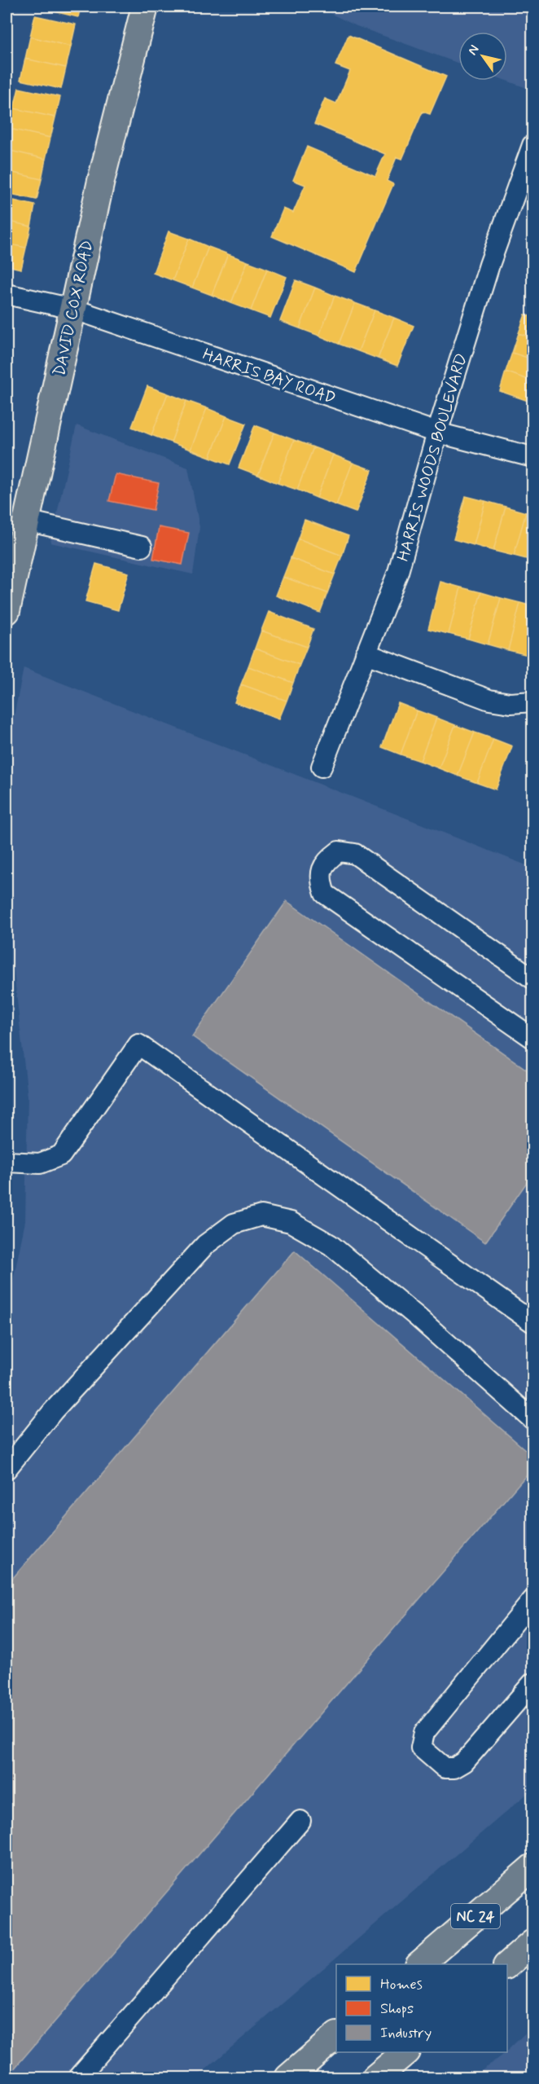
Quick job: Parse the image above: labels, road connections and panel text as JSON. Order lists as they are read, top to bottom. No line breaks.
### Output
{"streets":{"main road":["DAVID COX ROAD","NC 24"],"street":["HARRIS BAY ROAD","HARRIS WOODS BOULEVARD"]},"crossings":[["DAVID COX ROAD","HARRIS BAY ROAD"],["HARRIS BAY ROAD","HARRIS WOODS BOULEVARD"]],"legend":["Homes","Shops","Industry"],"north":"top left"}
